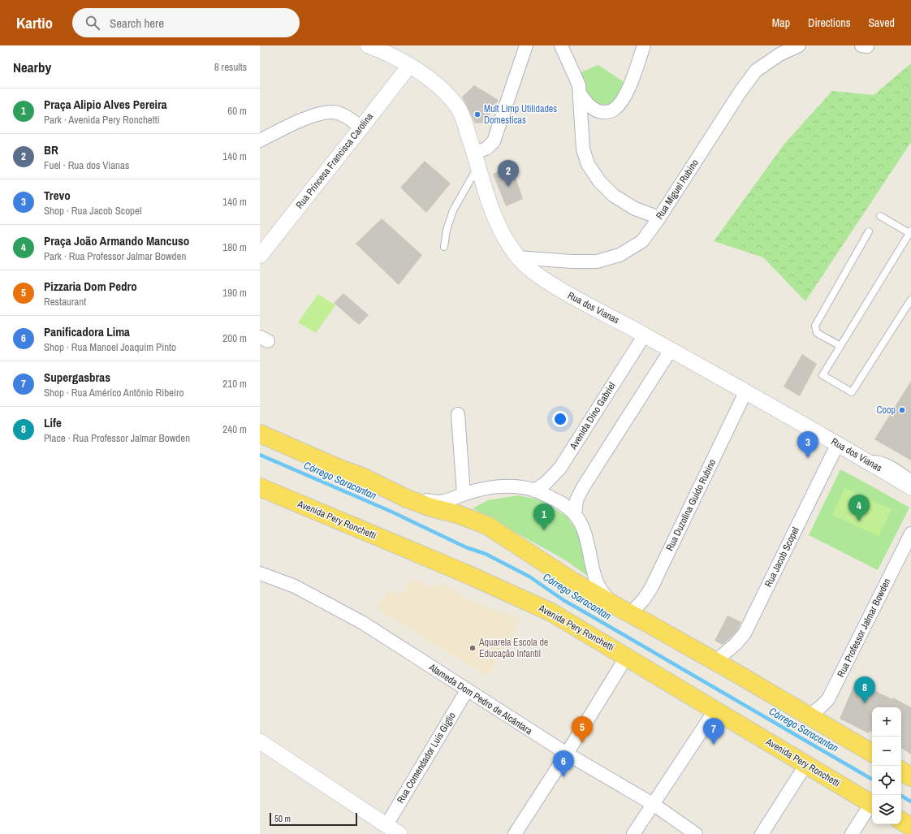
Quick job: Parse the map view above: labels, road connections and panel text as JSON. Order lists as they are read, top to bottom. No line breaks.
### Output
{"streets":{"main road":["Avenida Pery Ronchetti"],"street":["Rua Princesa Francisca Carolina","Rua Miguel Rubino","Rua dos Vianas","Avenida Dino Gabriel","Rua Duzolina Guido Rubino","Rua Jacob Scopel","Rua Professor Jalmar Bowden","Alameda Dom Pedro de Alcântara","Rua Comendador Luís Giglio"]},"crossings":[["Rua Princesa Francisca Carolina","Rua dos Vianas"],["Rua Miguel Rubino","Rua dos Vianas"],["Rua dos Vianas","Avenida Dino Gabriel"],["Rua dos Vianas","Rua Duzolina Guido Rubino"],["Rua dos Vianas","Rua Jacob Scopel"],["Alameda Dom Pedro de Alcântara","Rua Comendador Luís Giglio"]],"water":["Córrego Saracantan"],"places":["Mult Limp Utilidades Domesticas","Coop","Aquarela Escola de Educação Infantil"],"scale_bar":"50 m","page":{"header":"Kartio","search":"Search here","nav":["Map","Directions","Saved"],"heading":["Nearby","8 results"],"list":[{"mark":"1","name":"Praça Alipio Alves Pereira","note":"Park · Avenida Pery Ronchetti","value":"60 m"},{"mark":"2","name":"BR","note":"Fuel · Rua dos Vianas","value":"140 m"},{"mark":"3","name":"Trevo","note":"Shop · Rua Jacob Scopel","value":"140 m"},{"mark":"4","name":"Praça João Armando Mancuso","note":"Park · Rua Professor Jalmar Bowden","value":"180 m"},{"mark":"5","name":"Pizzaria Dom Pedro","note":"Restaurant","value":"190 m"},{"mark":"6","name":"Panificadora Lima","note":"Shop · Rua Manoel Joaquim Pinto","value":"200 m"},{"mark":"7","name":"Supergasbras","note":"Shop · Rua Américo Antônio Ribeiro","value":"210 m"},{"mark":"8","name":"Life","note":"Place · Rua Professor Jalmar Bowden","value":"240 m"}],"pins":["2","3","4","1","8","5","7","6"],"map_buttons":["+","−"],"scale":"50 m"}}
